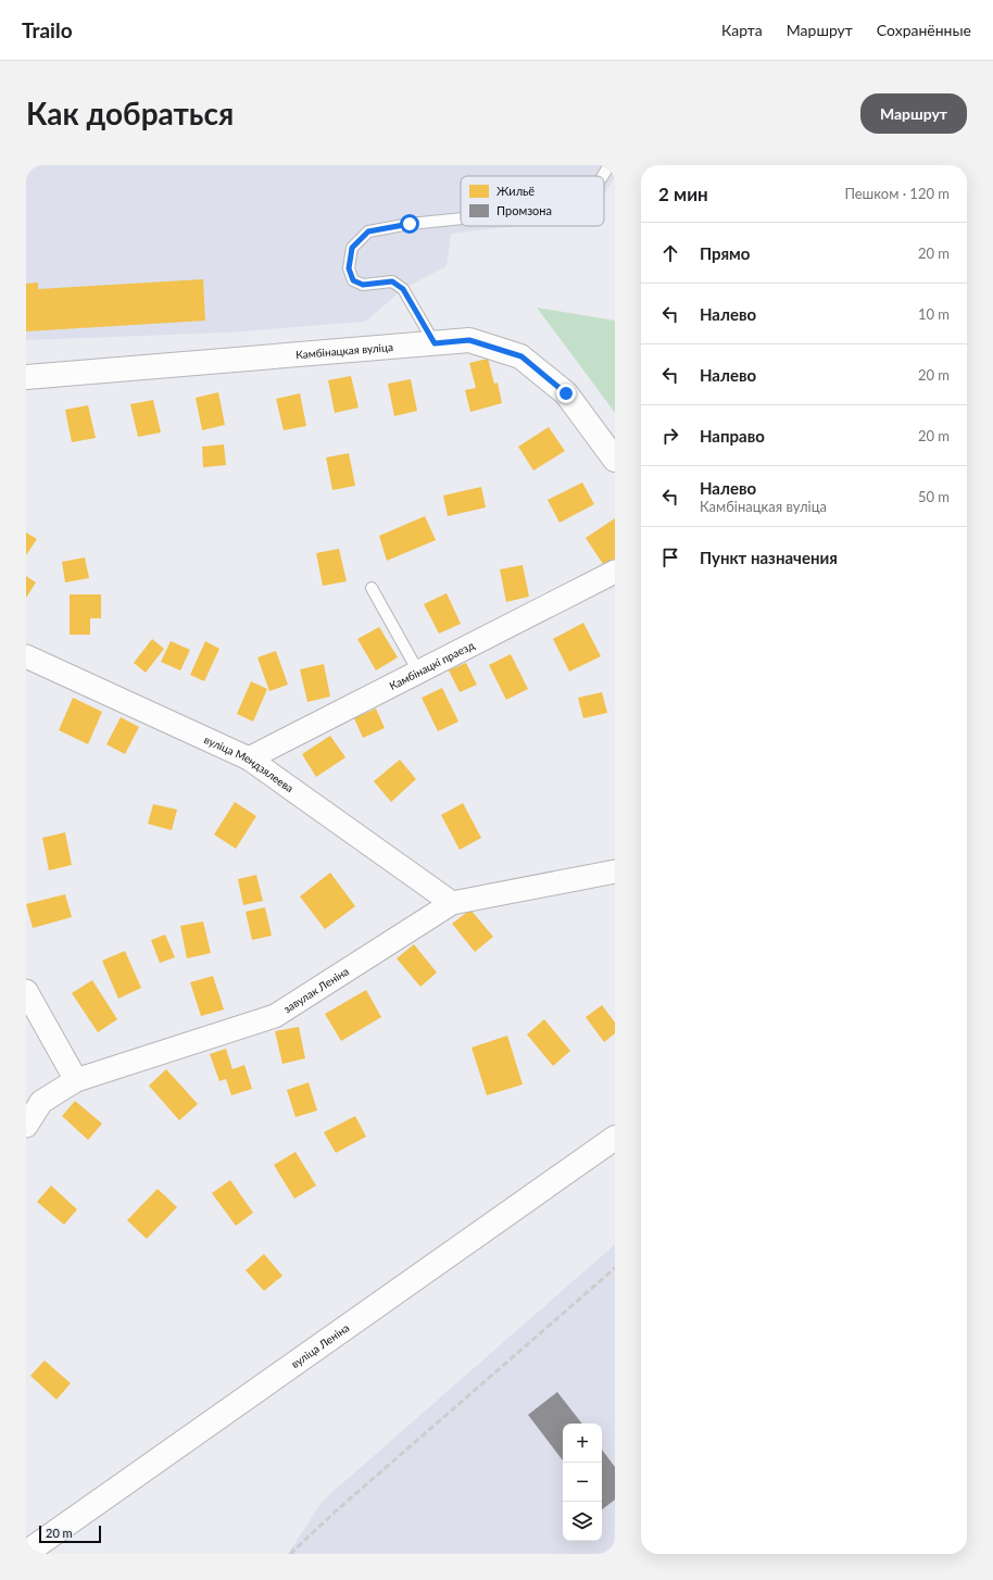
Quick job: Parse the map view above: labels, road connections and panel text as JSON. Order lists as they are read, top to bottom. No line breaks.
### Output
{"streets":{"main road":["Камбінацкая вуліца","вуліца Леніна"],"street":["Камбінацкі праезд","вуліца Мендзялеева","завулак Леніна"]},"crossings":[["Камбінацкі праезд","вуліца Мендзялеева"],["вуліца Мендзялеева","завулак Леніна"]],"legend":["Жильё","Промзона"],"scale_bar":"20 m","page":{"header":"Trailo","nav":["Карта","Маршрут","Сохранённые"],"buttons":"Маршрут","title":"Как добраться","heading":["2 мин","Пешком · 120 m"],"list":[["Прямо","20 m"],["Налево","10 m"],["Налево","20 m"],["Направо","20 m"],["Налево","Камбінацкая вуліца","50 m"],"Пункт назначения"],"map_buttons":["+","−"],"scale":"20 m"}}
